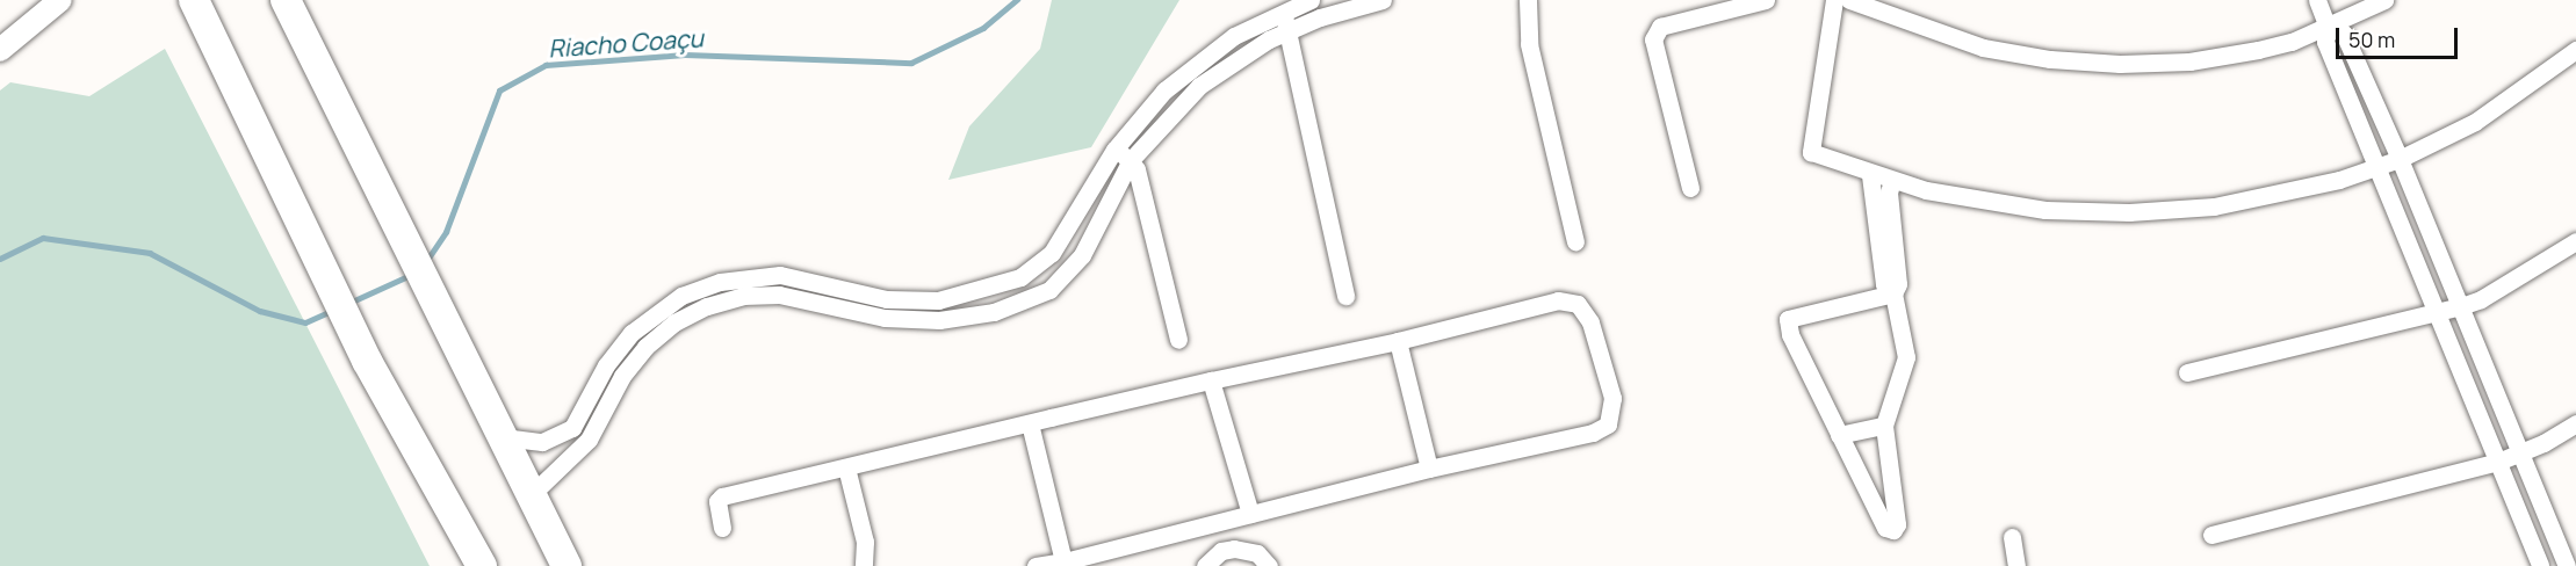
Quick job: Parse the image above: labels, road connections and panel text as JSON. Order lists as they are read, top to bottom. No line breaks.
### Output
{"water":["Riacho Coaçu"],"scale_bar":"50 m"}
